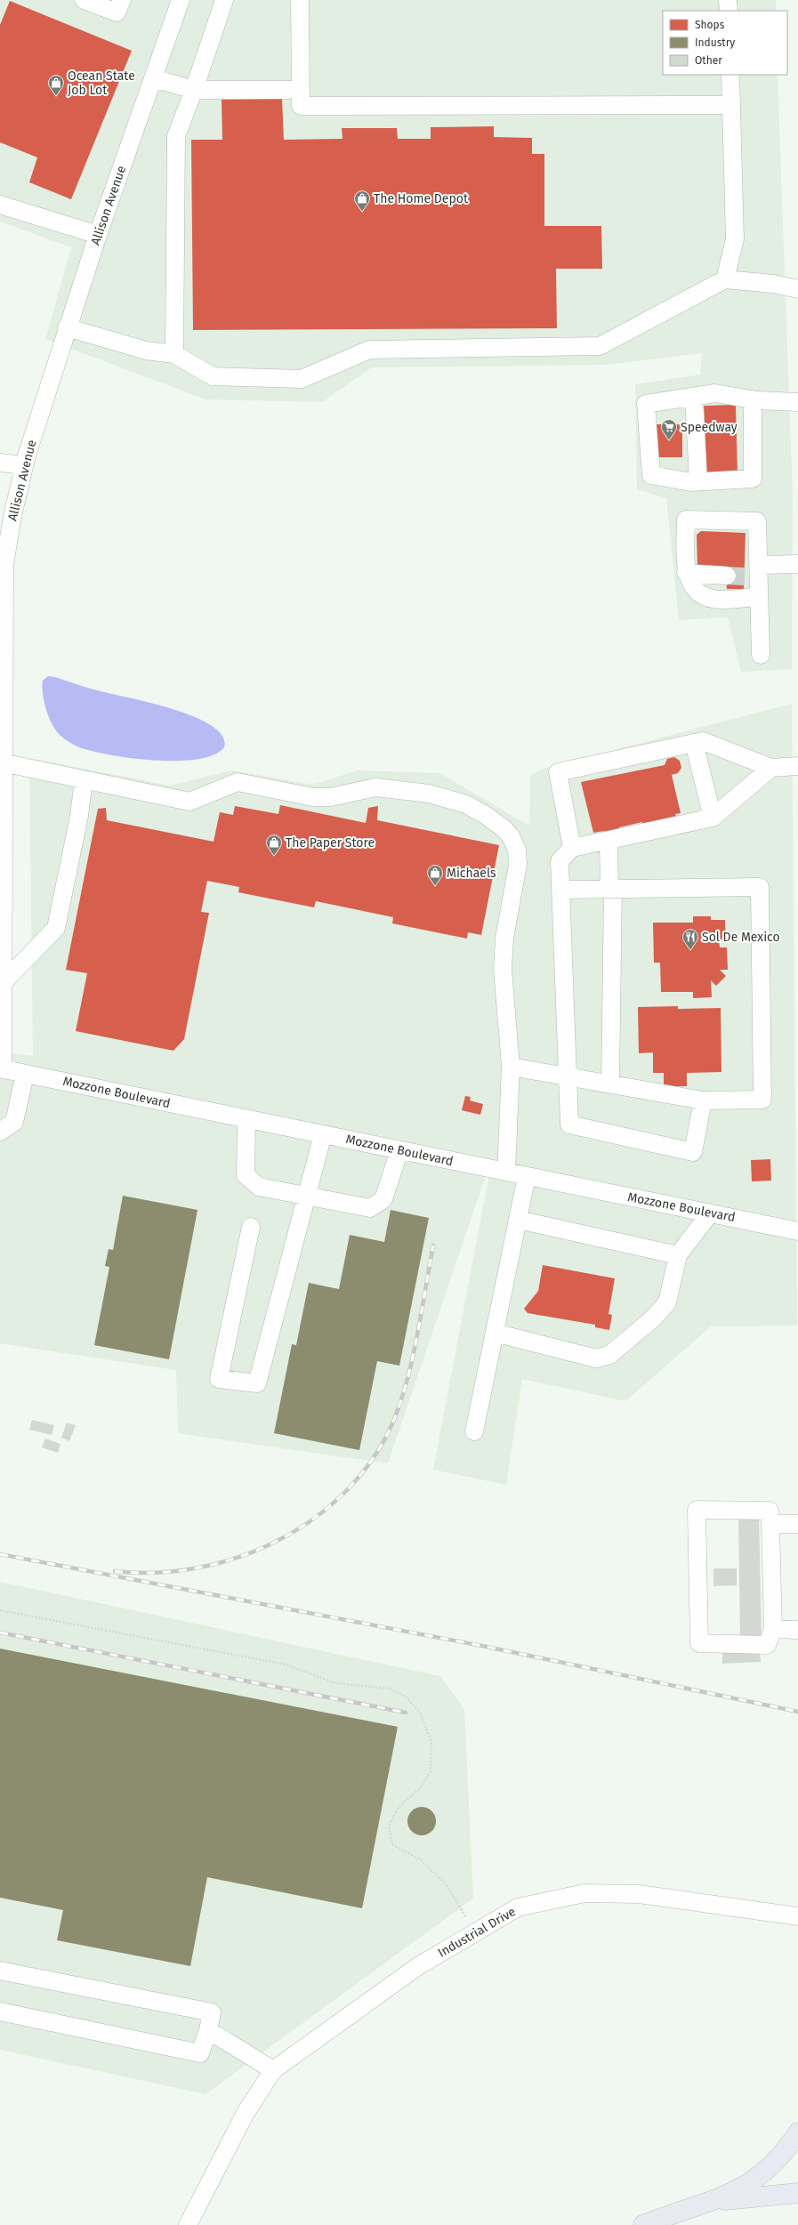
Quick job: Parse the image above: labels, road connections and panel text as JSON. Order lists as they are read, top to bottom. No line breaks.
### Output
{"streets":{"street":["Allison Avenue","Mozzone Boulevard","Industrial Drive"]},"crossings":[["Allison Avenue","Mozzone Boulevard"]],"places":{"shop":["Ocean State Job Lot","The Home Depot","The Paper Store","Michaels"],"supermarket":["Speedway"],"restaurant":["Sol De Mexico"]},"legend":["Shops","Industry","Other"]}
